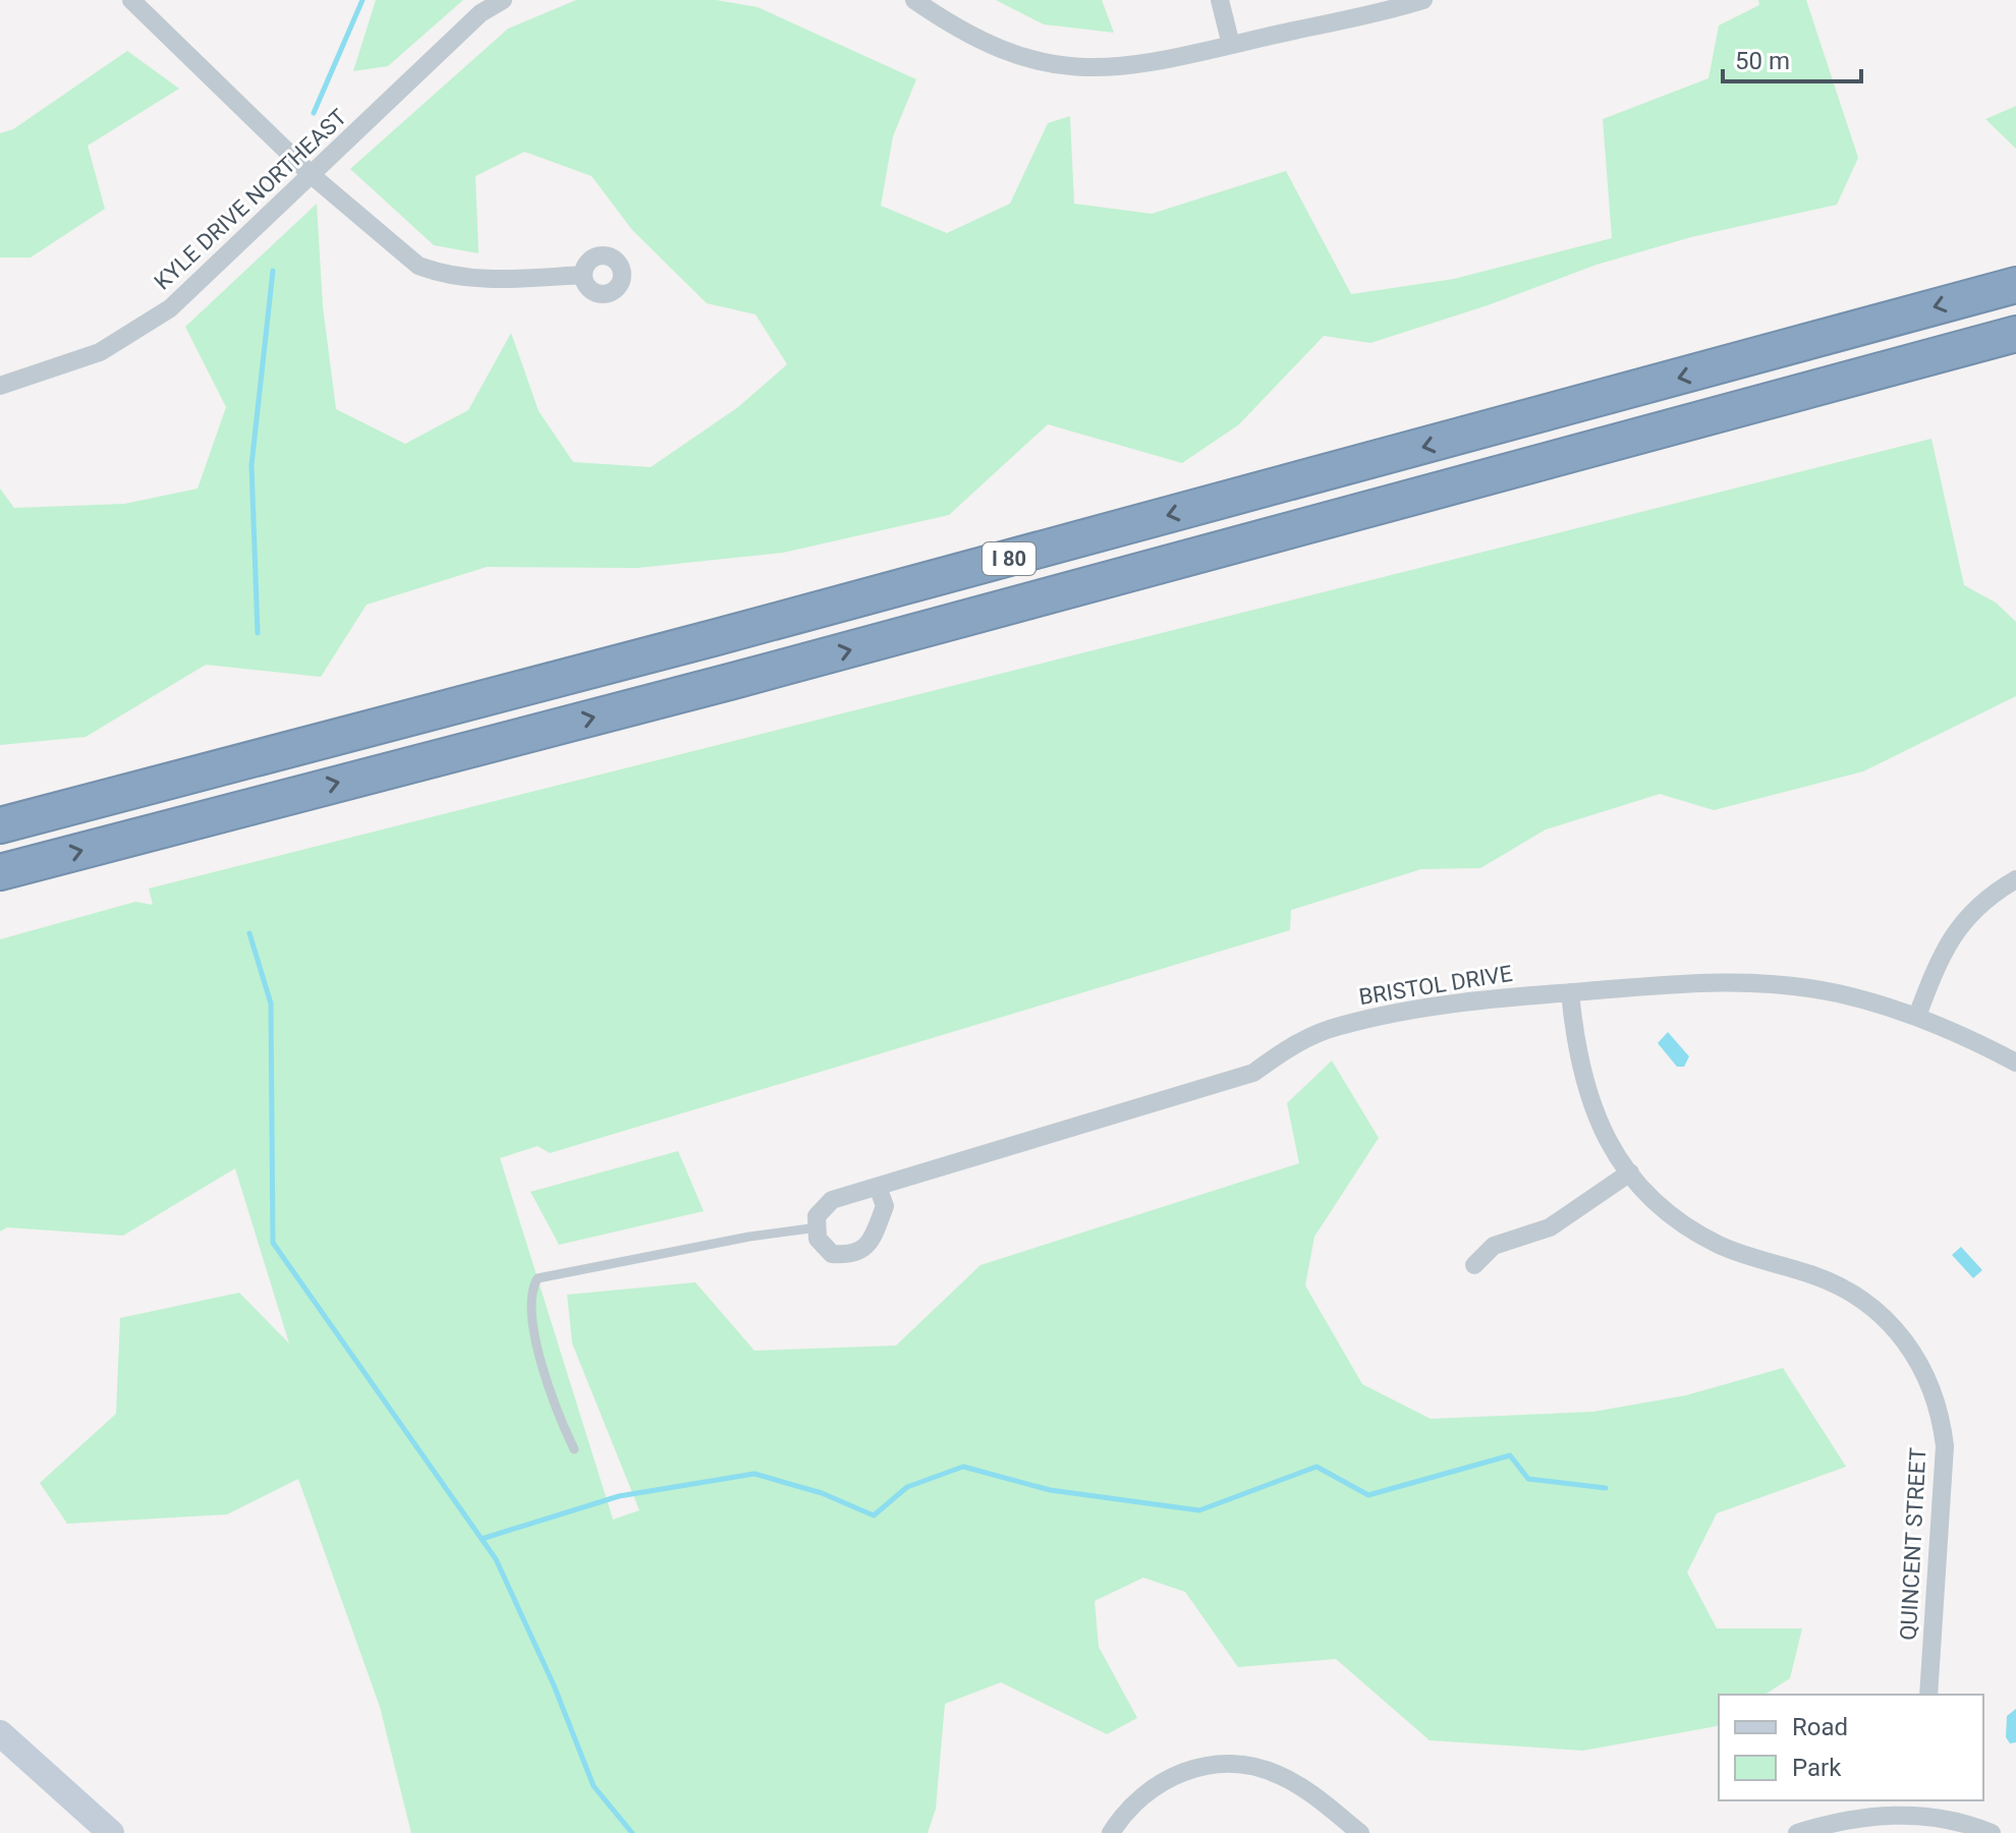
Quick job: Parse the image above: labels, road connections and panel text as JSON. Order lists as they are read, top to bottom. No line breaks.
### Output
{"streets":{"highway":["I 80"],"street":["KYLE DRIVE NORTHEAST","BRISTOL DRIVE","QUINCENT STREET"]},"crossings":[["BRISTOL DRIVE","QUINCENT STREET"]],"legend":["Road","Park"],"scale_bar":"50 m"}
